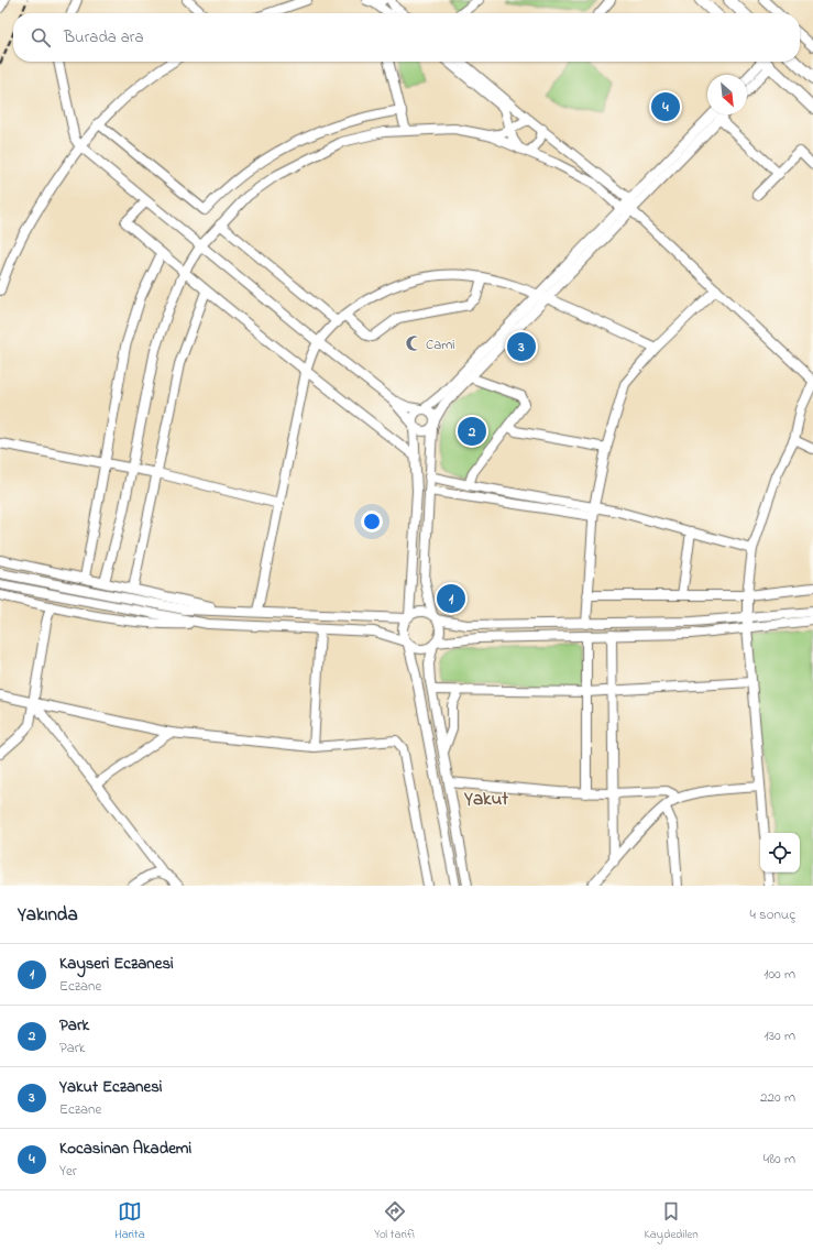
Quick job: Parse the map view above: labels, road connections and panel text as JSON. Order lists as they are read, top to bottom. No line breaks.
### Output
{"districts":["Yakut"],"places":{"mosque":["Cami"]},"north":"bottom right","page":{"search":"Burada ara","pins":["4","3","2","1"],"heading":["Yakında","4 sonuç"],"list":[{"mark":"1","name":"Kayseri Eczanesi","note":"Eczane","value":"100 m"},{"mark":"2","name":"Park","note":"Park","value":"130 m"},{"mark":"3","name":"Yakut Eczanesi","note":"Eczane","value":"220 m"},{"mark":"4","name":"Kocasinan Akademi","note":"Yer","value":"480 m"}],"nav":["Harita","Yol tarifi","Kaydedilen"]}}
